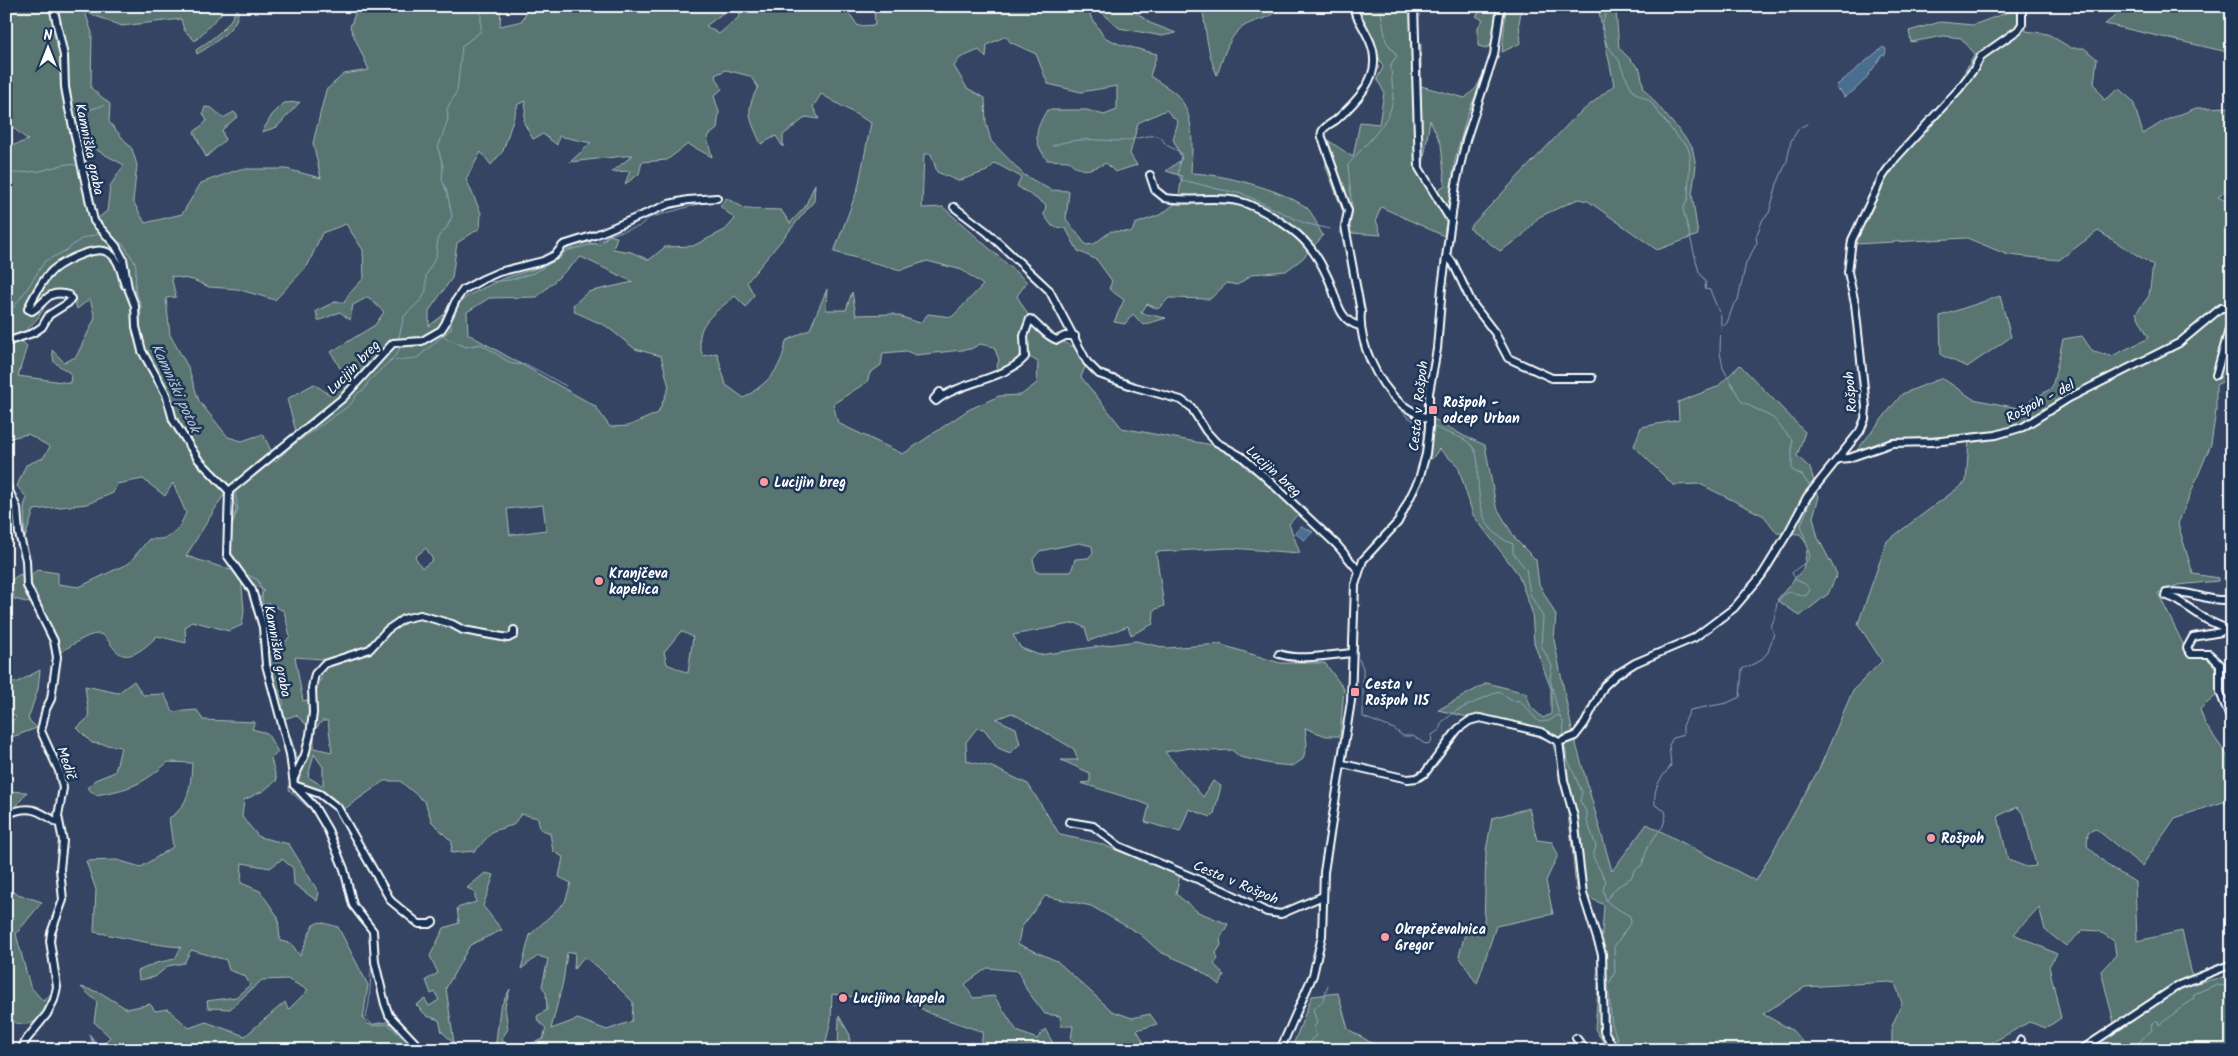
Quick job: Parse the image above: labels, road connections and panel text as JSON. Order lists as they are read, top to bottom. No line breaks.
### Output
{"streets":{"street":["Kamniška graba","Lucijin breg","Rošpoh","Rošpoh - del","Cesta v Rošpoh","Medič"]},"crossings":[["Kamniška graba","Lucijin breg"],["Lucijin breg","Cesta v Rošpoh"],["Rošpoh","Rošpoh - del"]],"water":["Kamniški potok"],"places":{"transit":["Rošpoh - odcep Urban","Cesta v Rošpoh 115"],"other":["Lucijin breg","Kranjčeva kapelica","Rošpoh","Okrepčevalnica Gregor","Lucijina kapela"]},"north":"top"}
